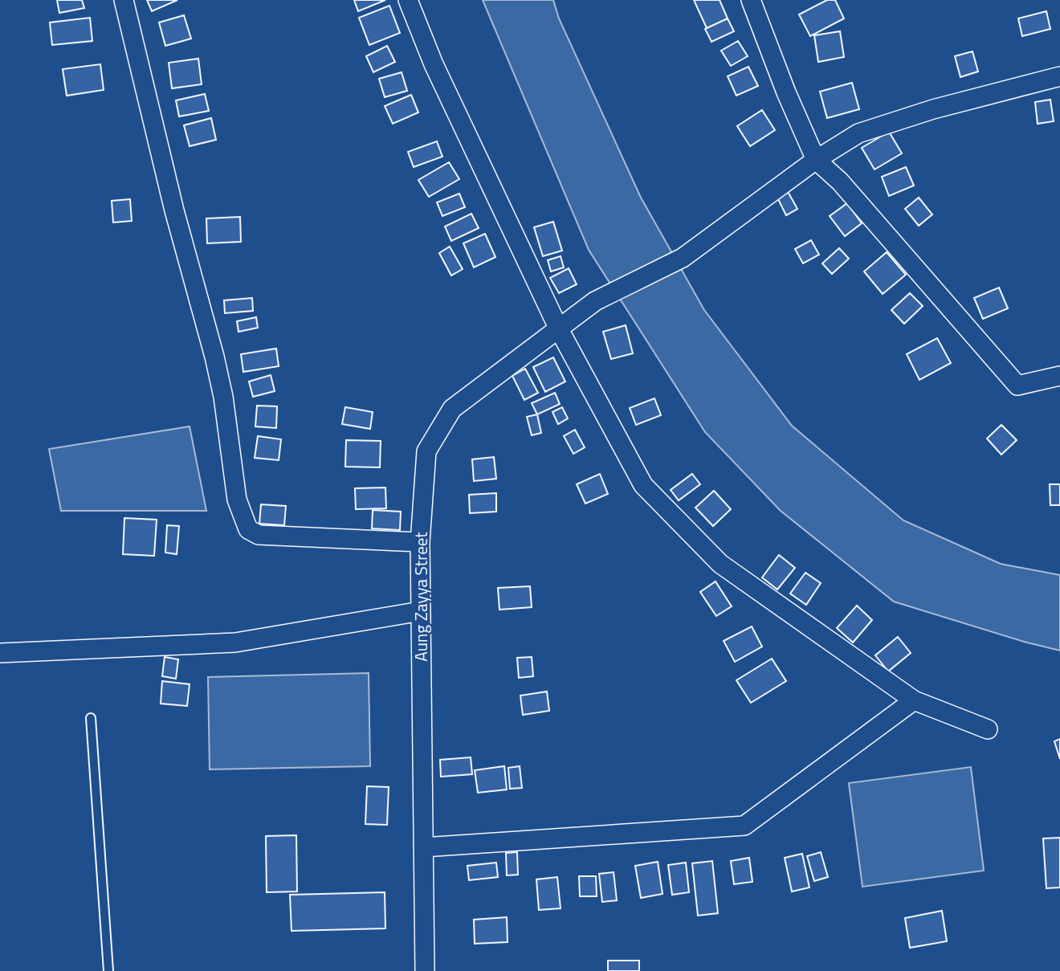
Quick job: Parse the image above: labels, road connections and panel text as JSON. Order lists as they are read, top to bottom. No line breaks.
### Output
{"streets":{"street":["Aung Zayya Street"]}}
